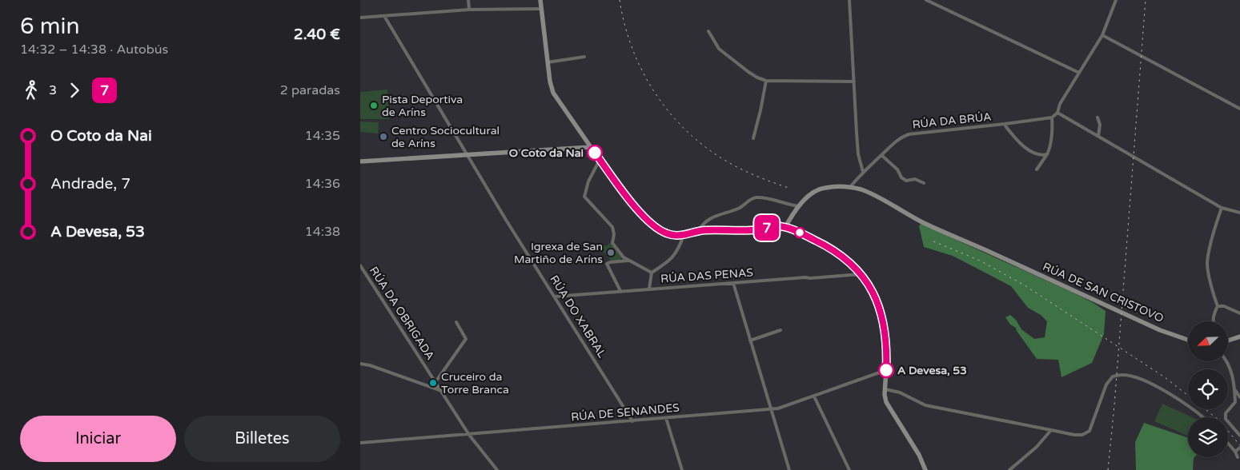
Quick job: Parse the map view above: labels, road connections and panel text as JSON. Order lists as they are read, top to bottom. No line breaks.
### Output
{"streets":{"street":["RÚA DA BRÚA","RÚA DAS PENAS","RÚA DE SAN CRISTOVO","RÚA DA OBRIGADA","RÚA DO XABRAL","RÚA DE SENANDES"]},"crossings":[["RÚA DA BRÚA","RÚA DE SAN CRISTOVO"],["RÚA DAS PENAS","RÚA DO XABRAL"],["RÚA DA OBRIGADA","RÚA DE SENANDES"],["RÚA DO XABRAL","RÚA DE SENANDES"]],"places":["Pista Deportiva de Aríns","Centro Sociocultural de Aríns","O Coto da Nai","Igrexa de San Martiño de Aríns","A Devesa, 53","Cruceiro da Torre Branca"],"lines":["bus line 7"],"north":"bottom left","page":{"heading":["6 min","14:32 – 14:38 · Autobús","2.40 €"],"on_map":"7","legs":["3","7","2 paradas"],"list":[{"name":"O Coto da Nai","value":"14:35"},{"name":"Andrade, 7","value":"14:36"},{"name":"A Devesa, 53","value":"14:38"}],"buttons":["Iniciar","Billetes"]}}
